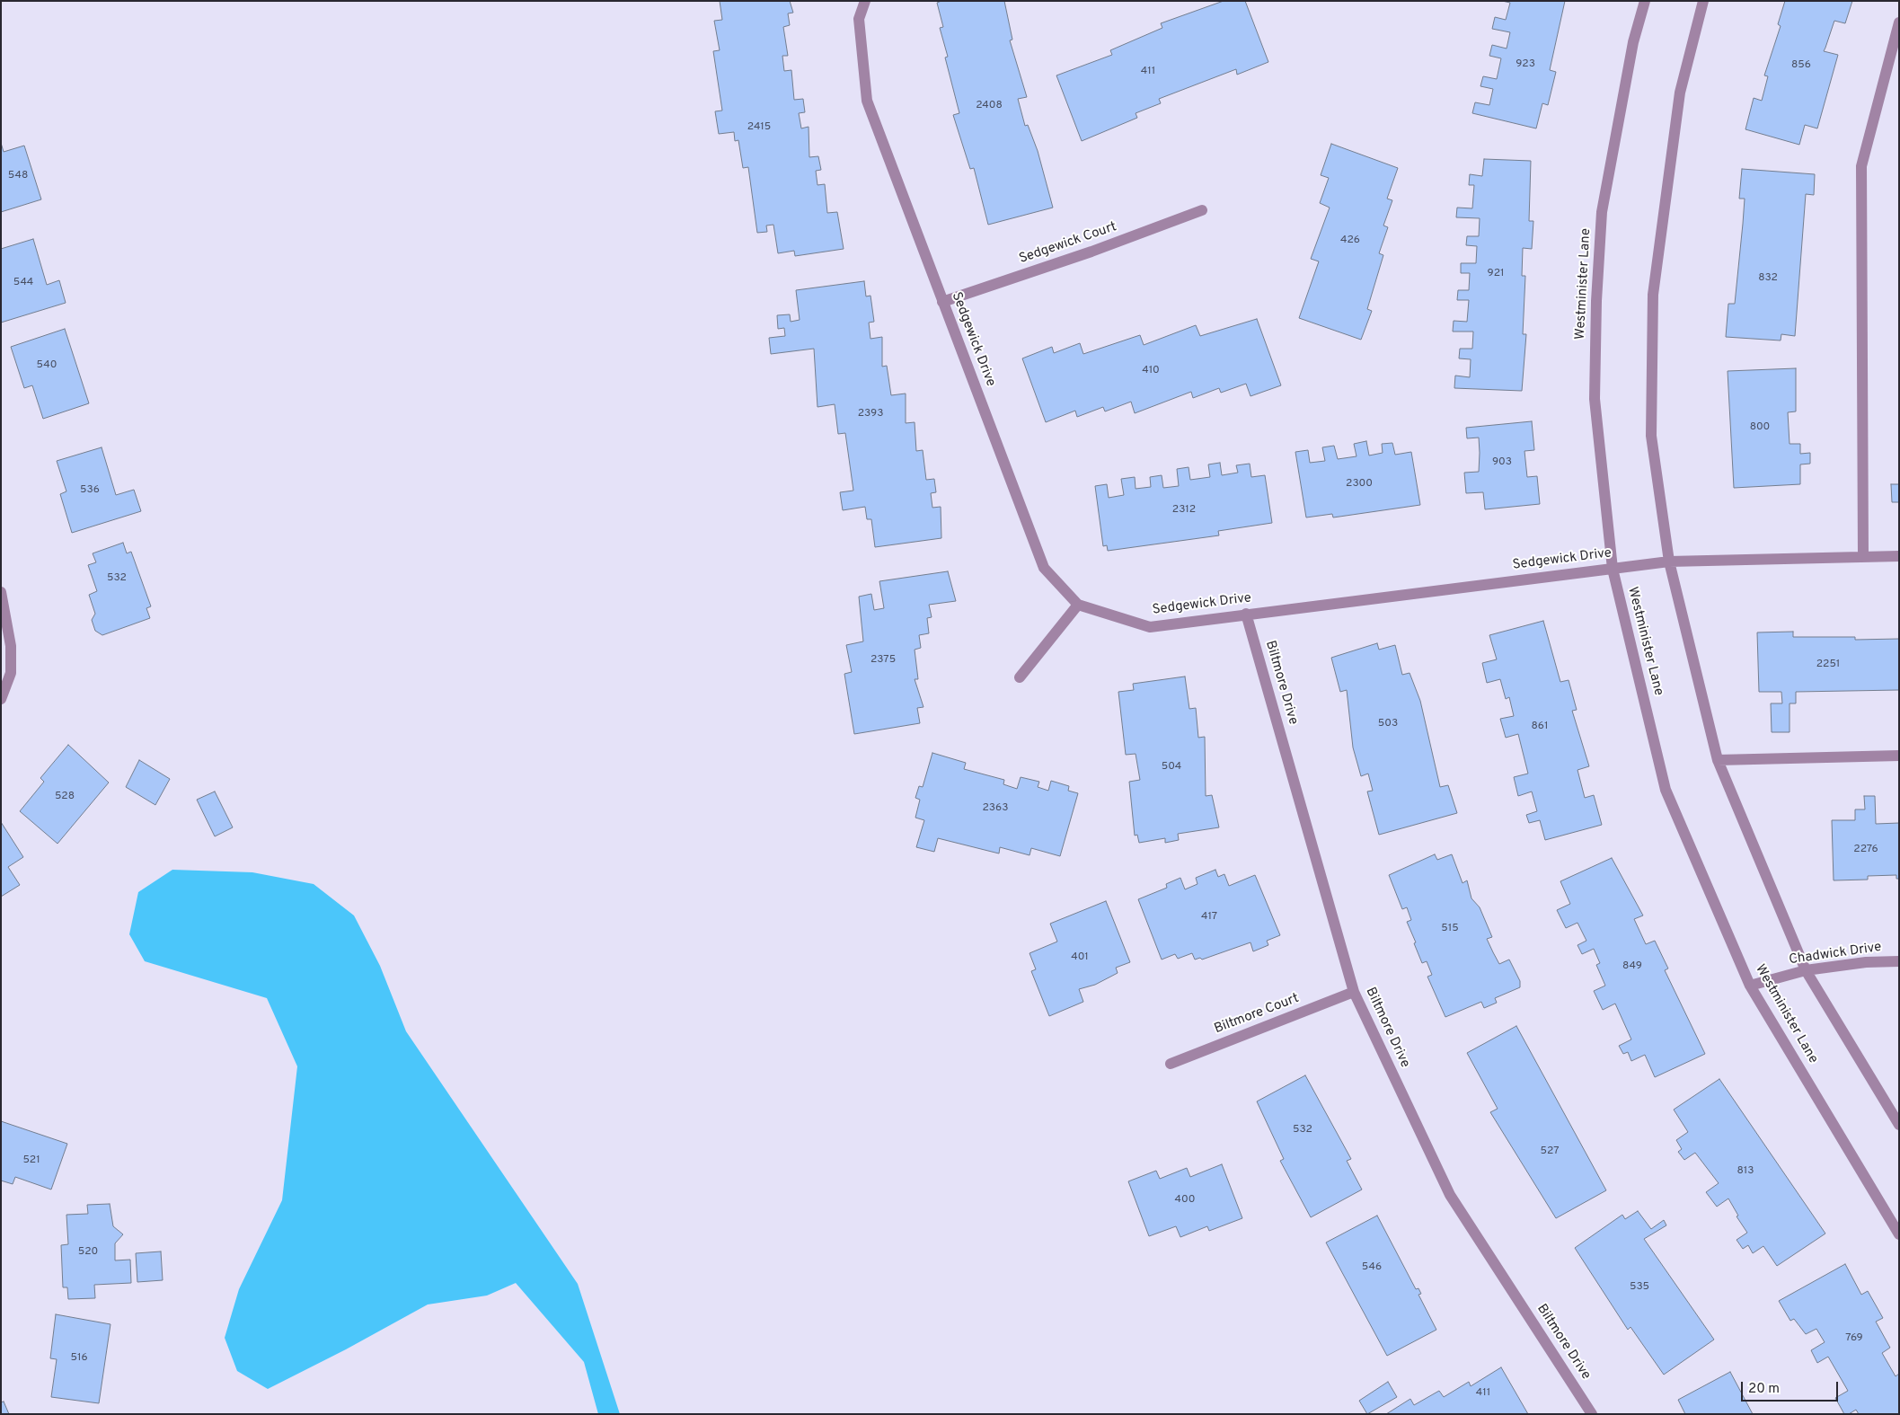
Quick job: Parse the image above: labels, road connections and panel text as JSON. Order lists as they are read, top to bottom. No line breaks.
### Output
{"streets":{"street":["Sedgewick Court","Westminister Lane","Sedgewick Drive","Biltmore Drive","Chadwick Drive","Biltmore Court"]},"crossings":[["Sedgewick Court","Sedgewick Drive"],["Westminister Lane","Sedgewick Drive"],["Westminister Lane","Chadwick Drive"],["Sedgewick Drive","Biltmore Drive"],["Biltmore Drive","Biltmore Court"]],"house_numbers":["923","856","411","2408","2415","548","426","921","832","544","540","410","2393","800","903","2300","536","2312","532","2375","2251","503","861","504","528","2363","2276","417","515","401","849","532","527","521","813","400","520","546","535","769","516","411"],"scale_bar":"20 m"}
